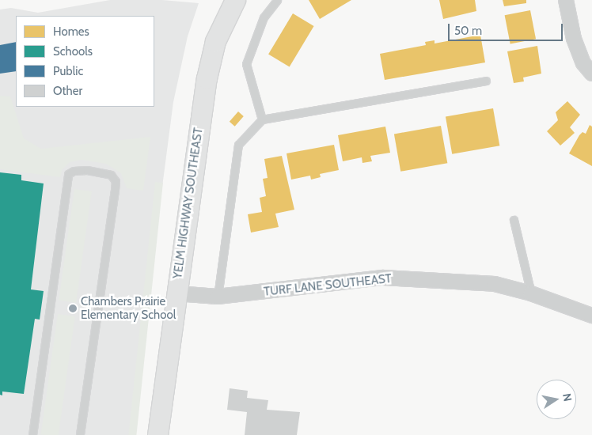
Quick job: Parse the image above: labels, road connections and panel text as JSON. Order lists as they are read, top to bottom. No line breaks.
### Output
{"streets":{"main road":["YELM HIGHWAY SOUTHEAST"],"street":["TURF LANE SOUTHEAST"]},"crossings":[["YELM HIGHWAY SOUTHEAST","TURF LANE SOUTHEAST"]],"places":["Chambers Prairie Elementary School"],"legend":["Homes","Schools","Public","Other"],"scale_bar":"50 m","north":"right"}
